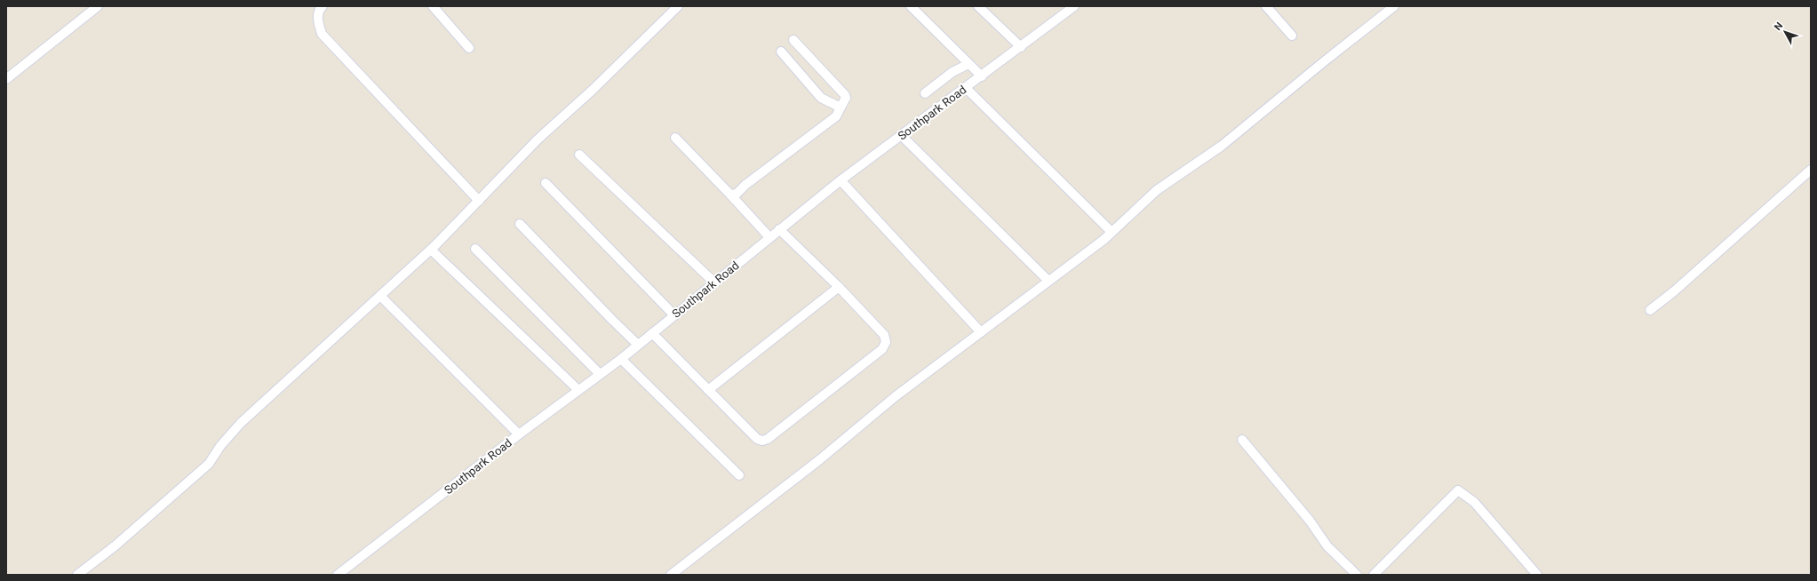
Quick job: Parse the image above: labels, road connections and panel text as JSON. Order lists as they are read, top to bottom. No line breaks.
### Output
{"streets":{"street":["Southpark Road"]},"north":"top left"}
